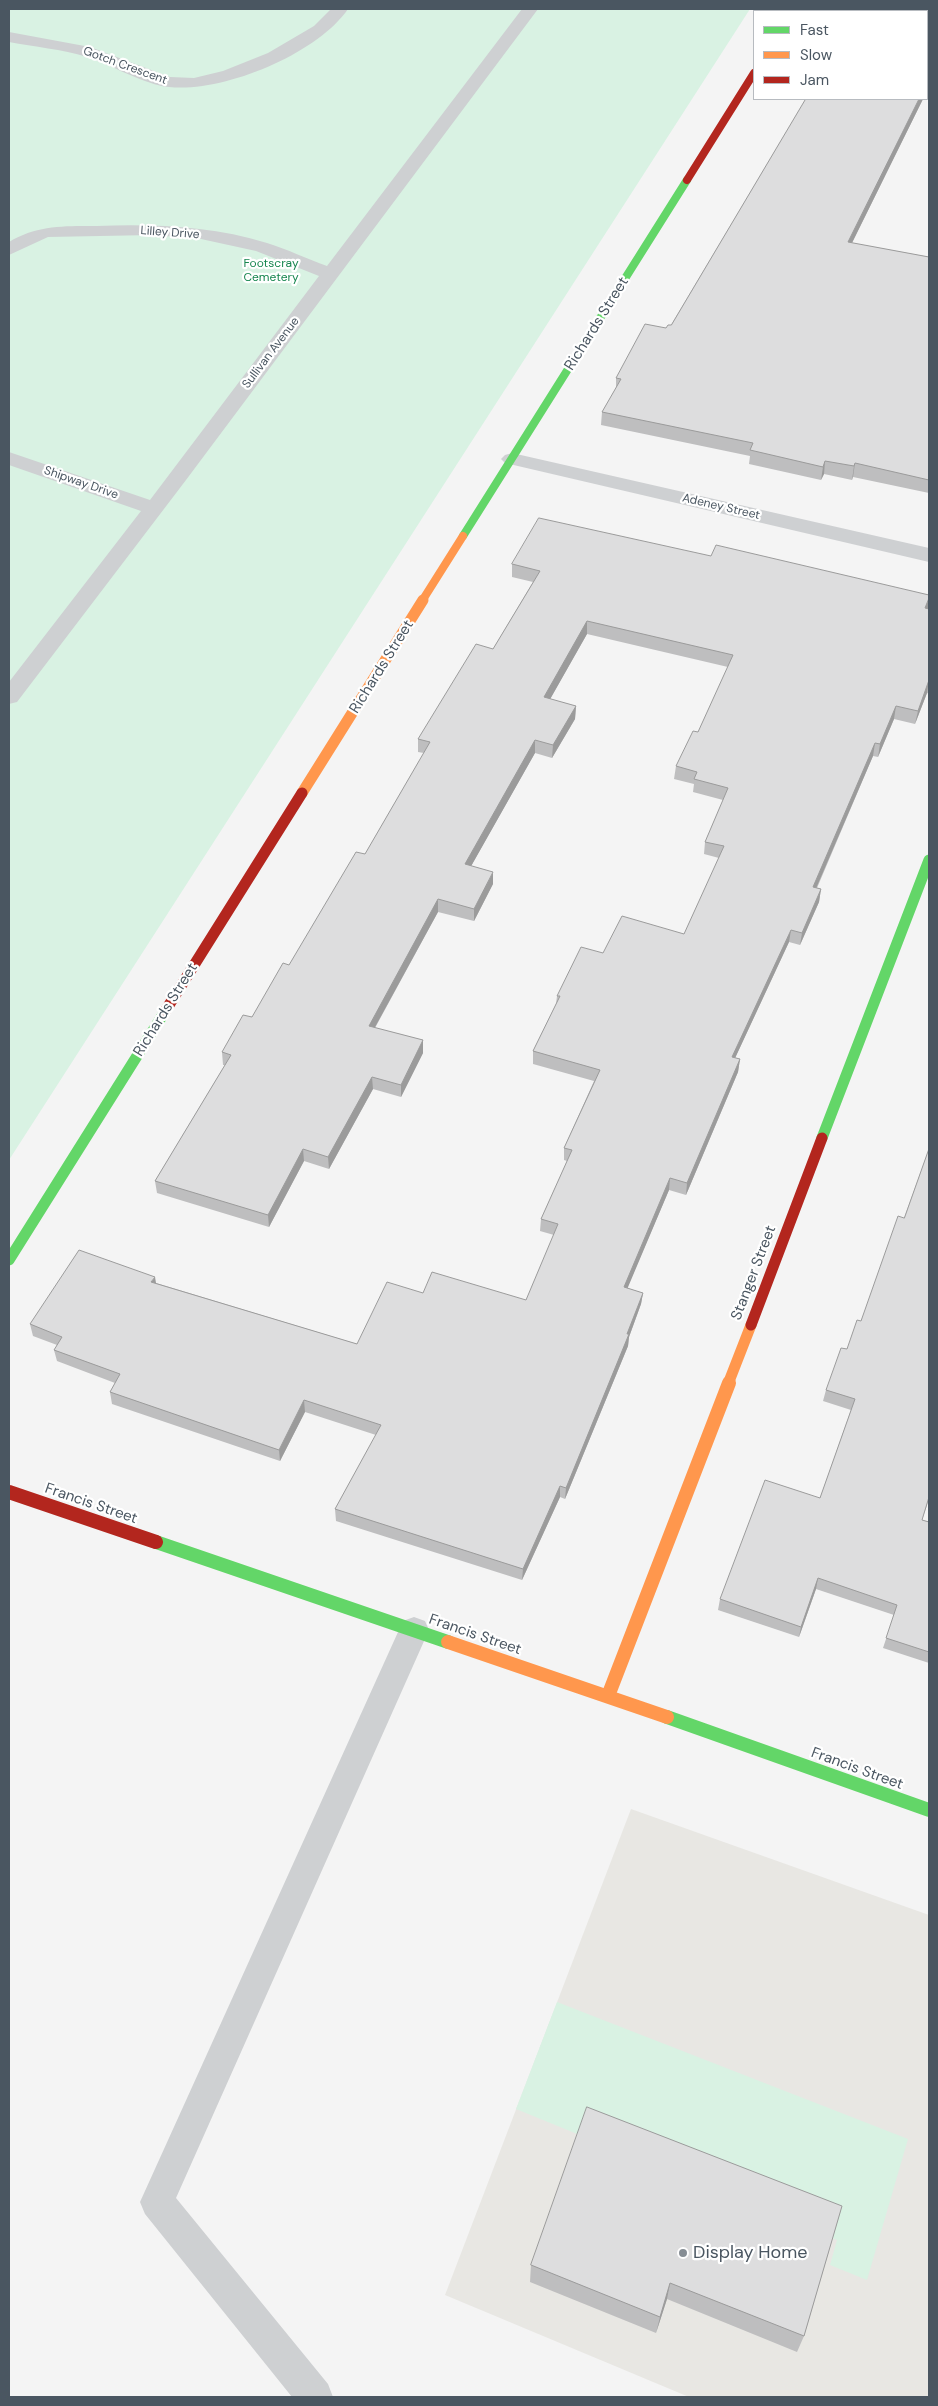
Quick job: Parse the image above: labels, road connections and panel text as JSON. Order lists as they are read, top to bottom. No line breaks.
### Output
{"streets":{"street":["Richards Street","Adeney Street","Stanger Street","Francis Street"],"lane":["Gotch Crescent","Lilley Drive","Sullivan Avenue","Shipway Drive"]},"crossings":[["Lilley Drive","Sullivan Avenue"],["Richards Street","Adeney Street"],["Sullivan Avenue","Shipway Drive"],["Stanger Street","Francis Street"]],"parks":["Footscray Cemetery"],"places":["Display Home"],"legend":["Fast","Slow","Jam"]}
